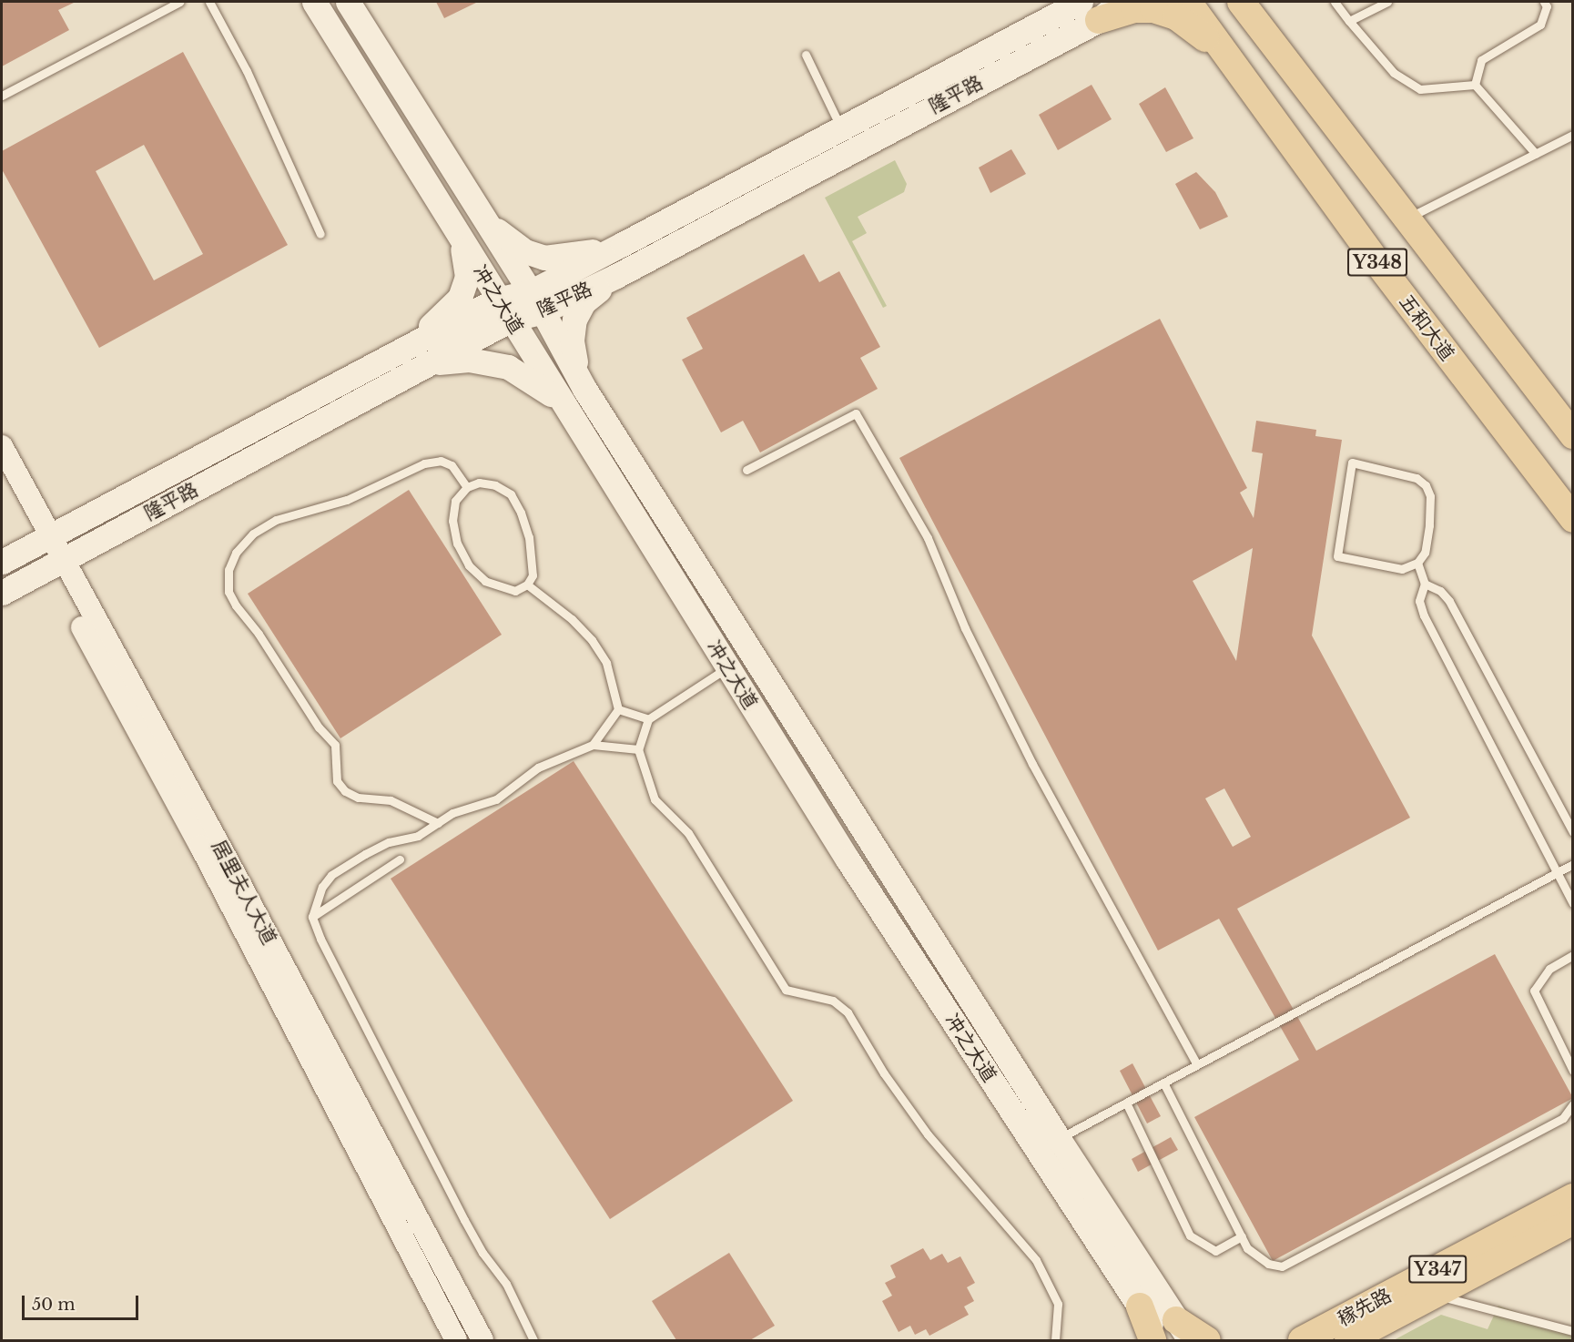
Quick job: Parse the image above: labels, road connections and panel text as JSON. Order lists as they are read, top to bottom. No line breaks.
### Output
{"streets":{"main road":["隆平路","Y348","冲之大道","五和大道","Y347","稼先路"],"street":["居里夫人大道"]},"crossings":[["隆平路","冲之大道"],["隆平路","居里夫人大道"]],"scale_bar":"50 m"}
